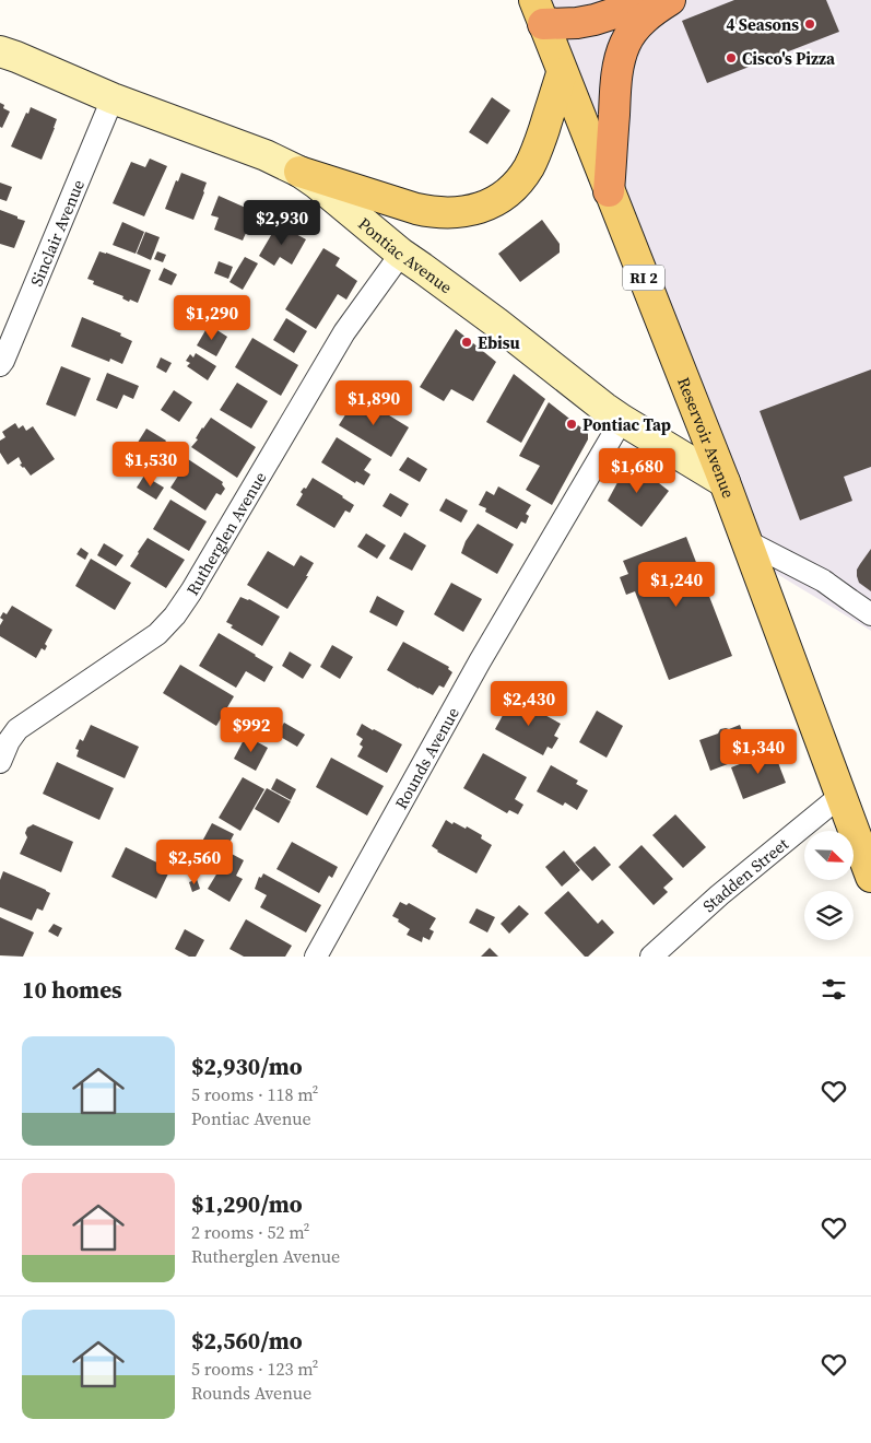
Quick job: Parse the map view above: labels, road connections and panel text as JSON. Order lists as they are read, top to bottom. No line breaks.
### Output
{"streets":{"main road":["Pontiac Avenue","RI 2","Reservoir Avenue"],"street":["Sinclair Avenue","Rutherglen Avenue","Rounds Avenue","Stadden Street"]},"crossings":[["Sinclair Avenue","Pontiac Avenue"],["Pontiac Avenue","Reservoir Avenue"],["Pontiac Avenue","Rutherglen Avenue"],["Pontiac Avenue","Rounds Avenue"],["Reservoir Avenue","Stadden Street"]],"places":["4 Seasons","Cisco's Pizza","Ebisu","Pontiac Tap"],"north":"bottom right","page":{"price":["$2,930","$1,290","$1,890","$1,530","$1,680","$1,240","$2,430","$992","$1,340","$2,560"],"heading":"10 homes","list":[{"name":"$2,930/mo","note":"5 rooms · 118 m² · Pontiac Avenue"},{"name":"$1,290/mo","note":"2 rooms · 52 m² · Rutherglen Avenue"},{"name":"$2,560/mo","note":"5 rooms · 123 m² · Rounds Avenue"}]}}
